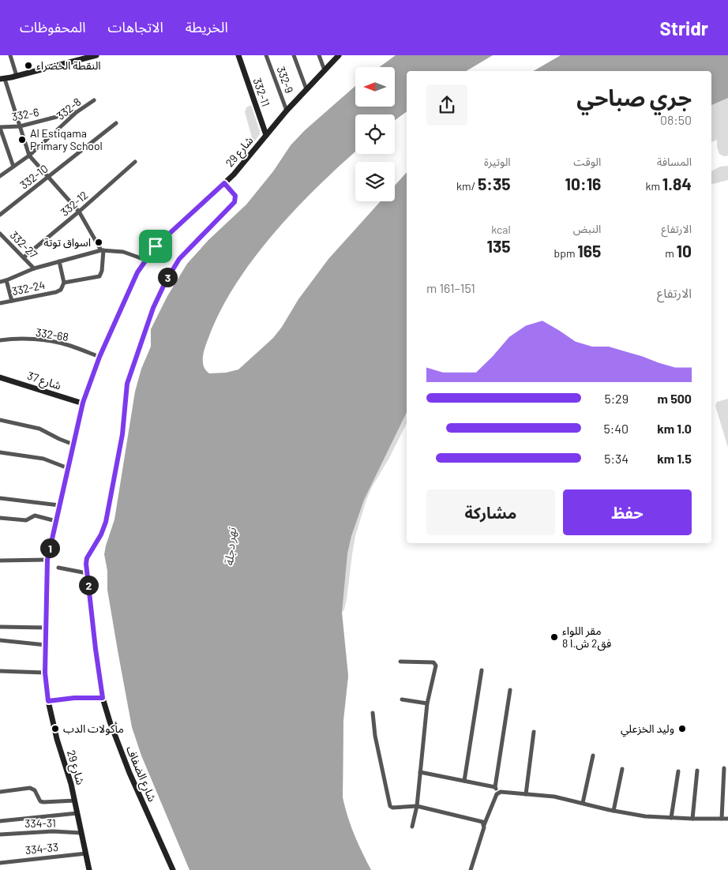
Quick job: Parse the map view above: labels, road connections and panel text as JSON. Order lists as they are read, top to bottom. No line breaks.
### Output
{"streets":{"street":["332-9","332-11","332-8","332-6","شارع 29","332-10","332-12","332-27","332-24","332-68","شارع 37","شارع الضفاف","334-31","334-33"]},"crossings":[["332-9","شارع 29"],["332-11","شارع 29"],["332-8","332-6"],["شارع 29","332-68"],["شارع 29","شارع 37"],["شارع 29","شارع الضفاف"],["شارع 29","334-31"],["شارع 29","334-33"],["332-12","332-27"]],"water":["نهر دجلة"],"places":["النقطة الخضراء","Al Estiqama Primary School","اسواق توتة","مقر اللواء 8 فق2 ش.ا","مأكولات الدب","وليد الخزعلي"],"north":"left","page":{"header":"Stridr","nav":["الخريطة","الاتجاهات","المحفوظات"],"heading":["جري صباحي","08:50"],"stats":[["المسافة","1.84 km"],["الوقت","10:16"],["الوتيرة","5:35 /km"],["الارتفاع","10 m"],["النبض","165 bpm"],["kcal","135"]],"pins":["3","1","2"],"chart":["الارتفاع","151–161 m"],"list":[{"name":"500 m","note":"5:29"},{"name":"1.0 km","note":"5:40"},{"name":"1.5 km","note":"5:34"}],"buttons":["حفظ","مشاركة"]}}
